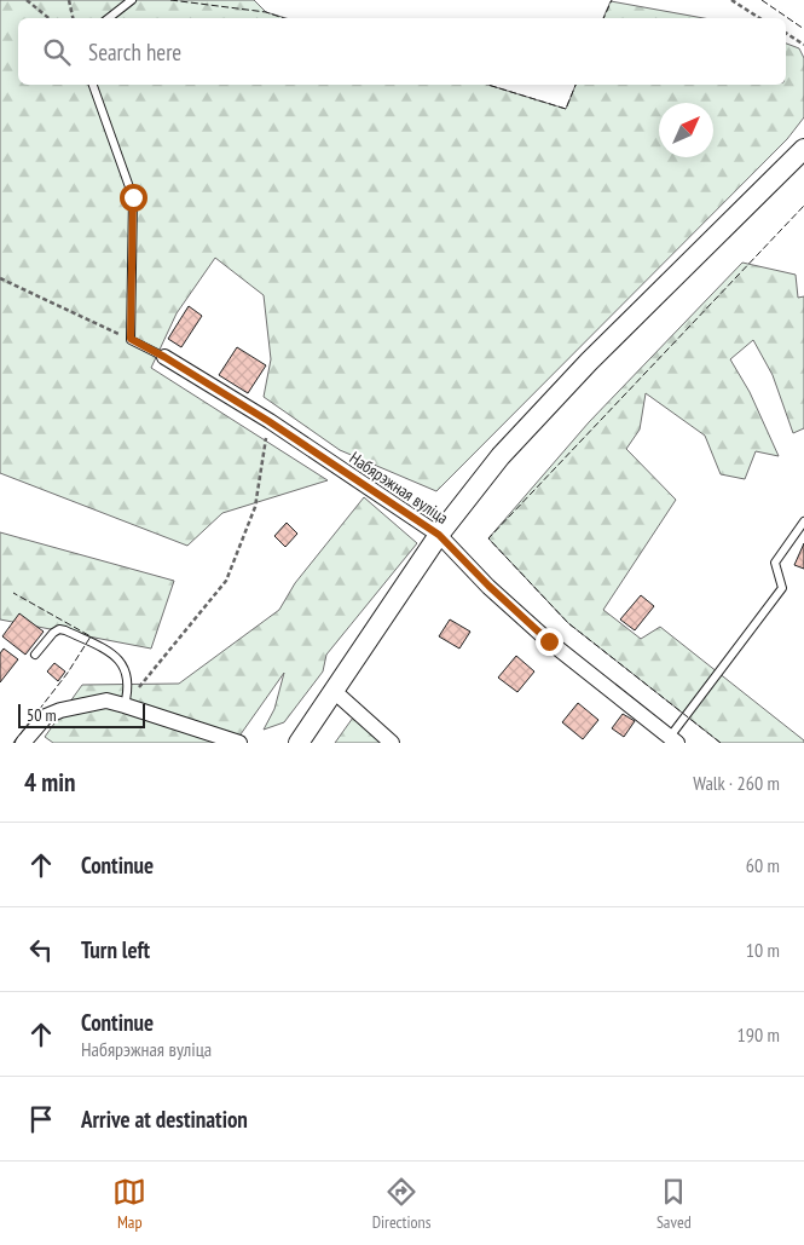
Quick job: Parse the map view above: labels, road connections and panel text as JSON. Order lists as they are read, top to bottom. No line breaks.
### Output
{"streets":{"street":["Набярэжная вуліца"]},"scale_bar":"50 m","north":"top right","page":{"search":"Search here","scale":"50 m","heading":["4 min","Walk · 260 m"],"list":[["Continue","60 m"],["Turn left","10 m"],["Continue","Набярэжная вуліца","190 m"],"Arrive at destination"],"nav":["Map","Directions","Saved"]}}
